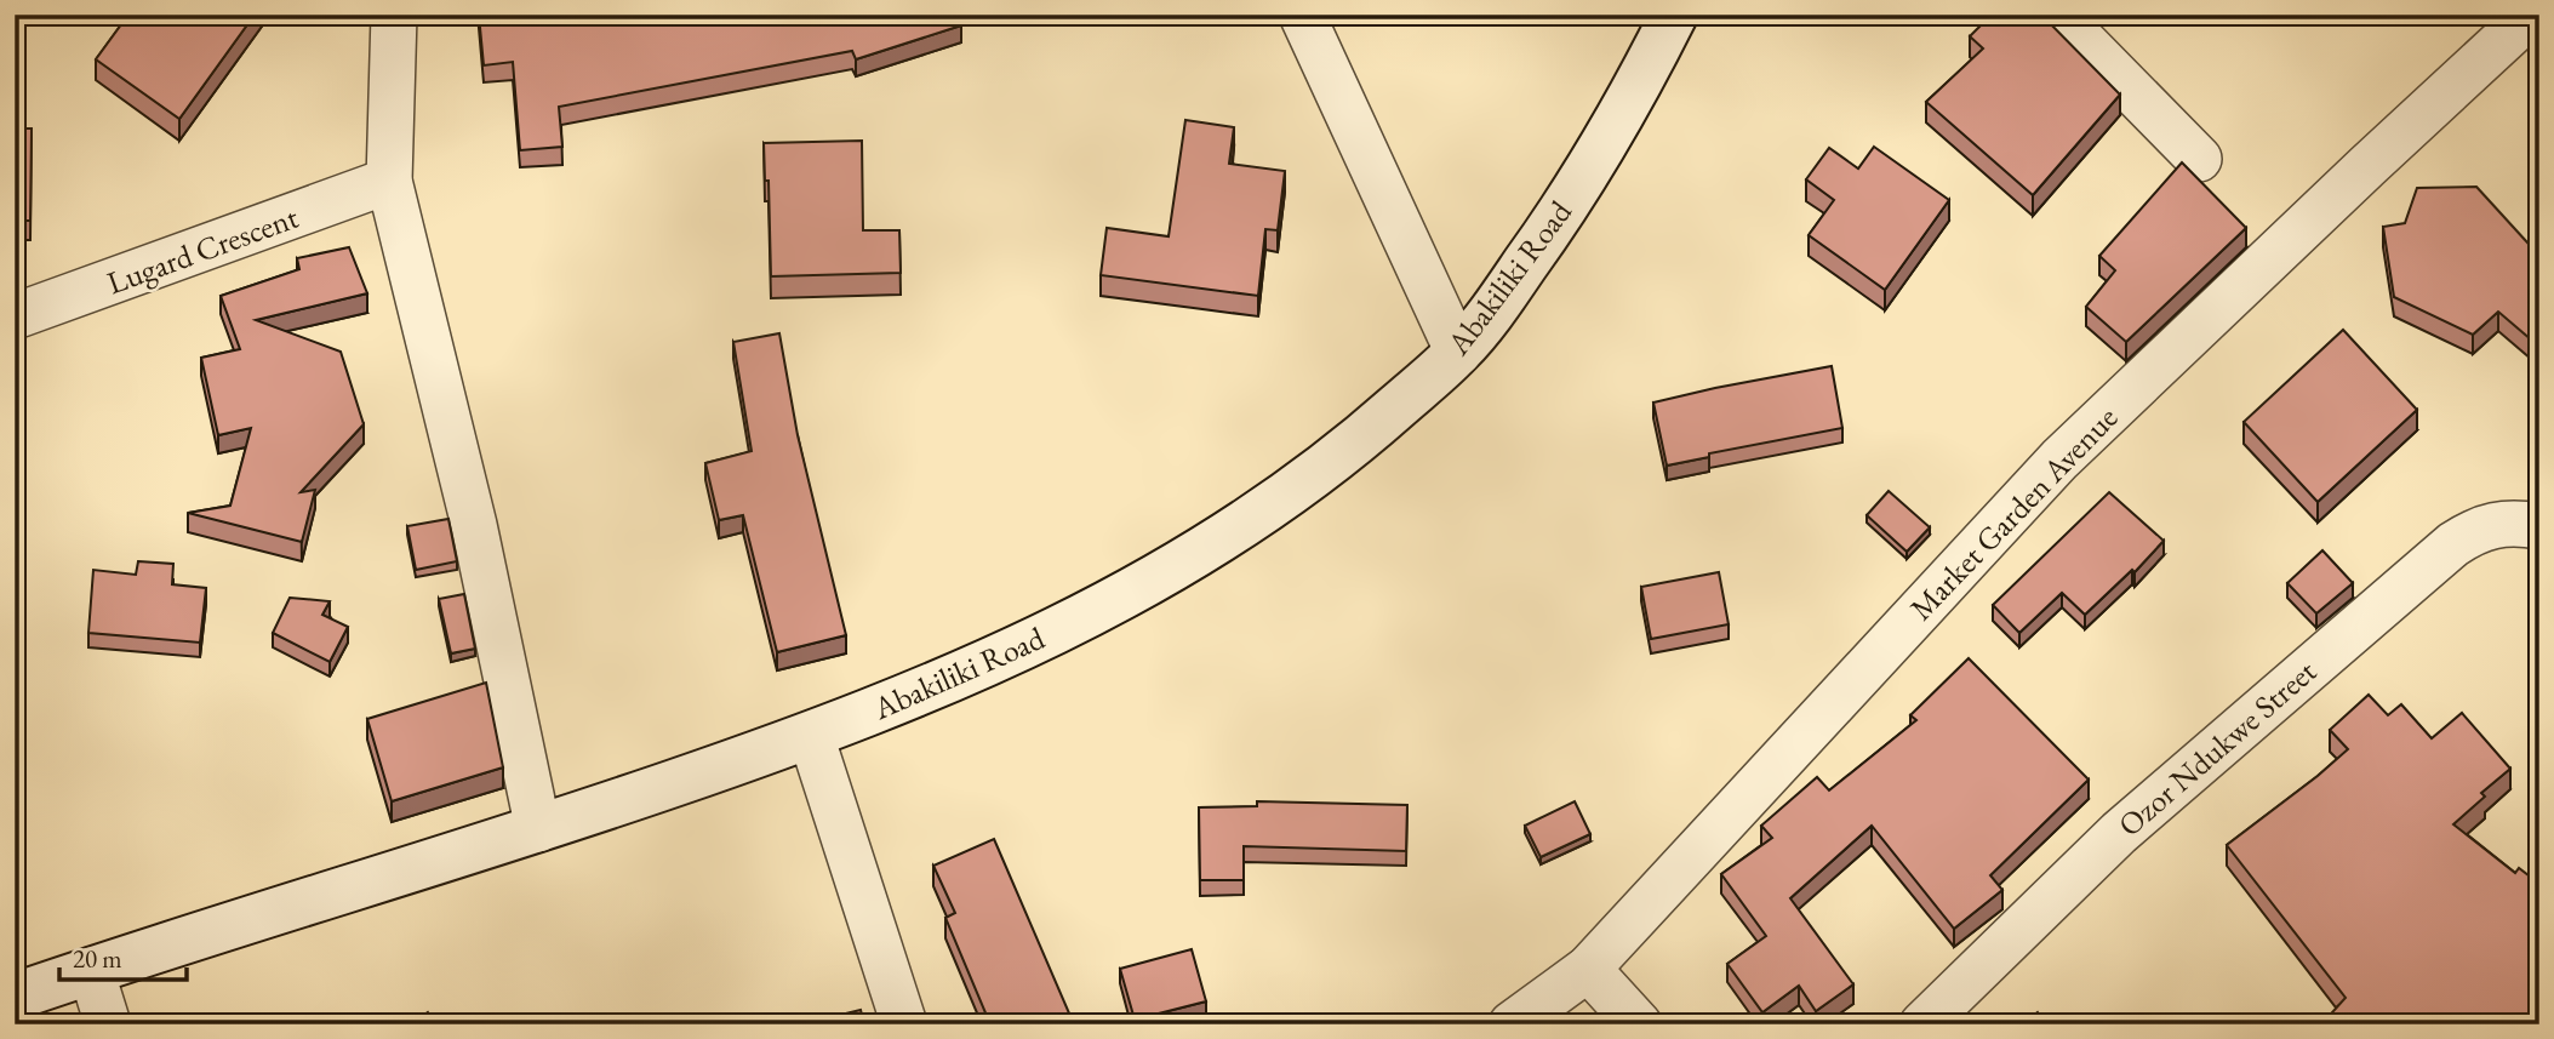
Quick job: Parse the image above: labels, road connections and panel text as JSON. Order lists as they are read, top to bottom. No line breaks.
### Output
{"streets":{"main road":["Abakiliki Road"],"street":["Lugard Crescent","Market Garden Avenue","Ozor Ndukwe Street"]},"scale_bar":"20 m"}
